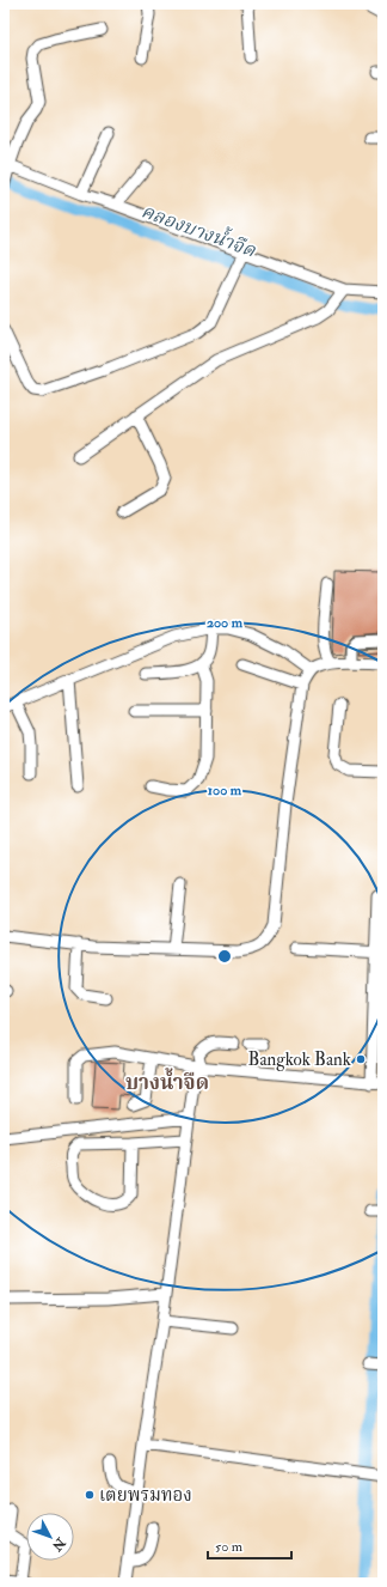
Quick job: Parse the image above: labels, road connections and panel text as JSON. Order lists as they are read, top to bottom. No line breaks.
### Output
{"districts":["บางน้ำจืด"],"water":["คลองบางน้ำจืด"],"places":["Bangkok Bank","เตยพรมทอง"],"scale_bar":"50 m","north":"bottom right","rings":["200 m","100 m"]}
